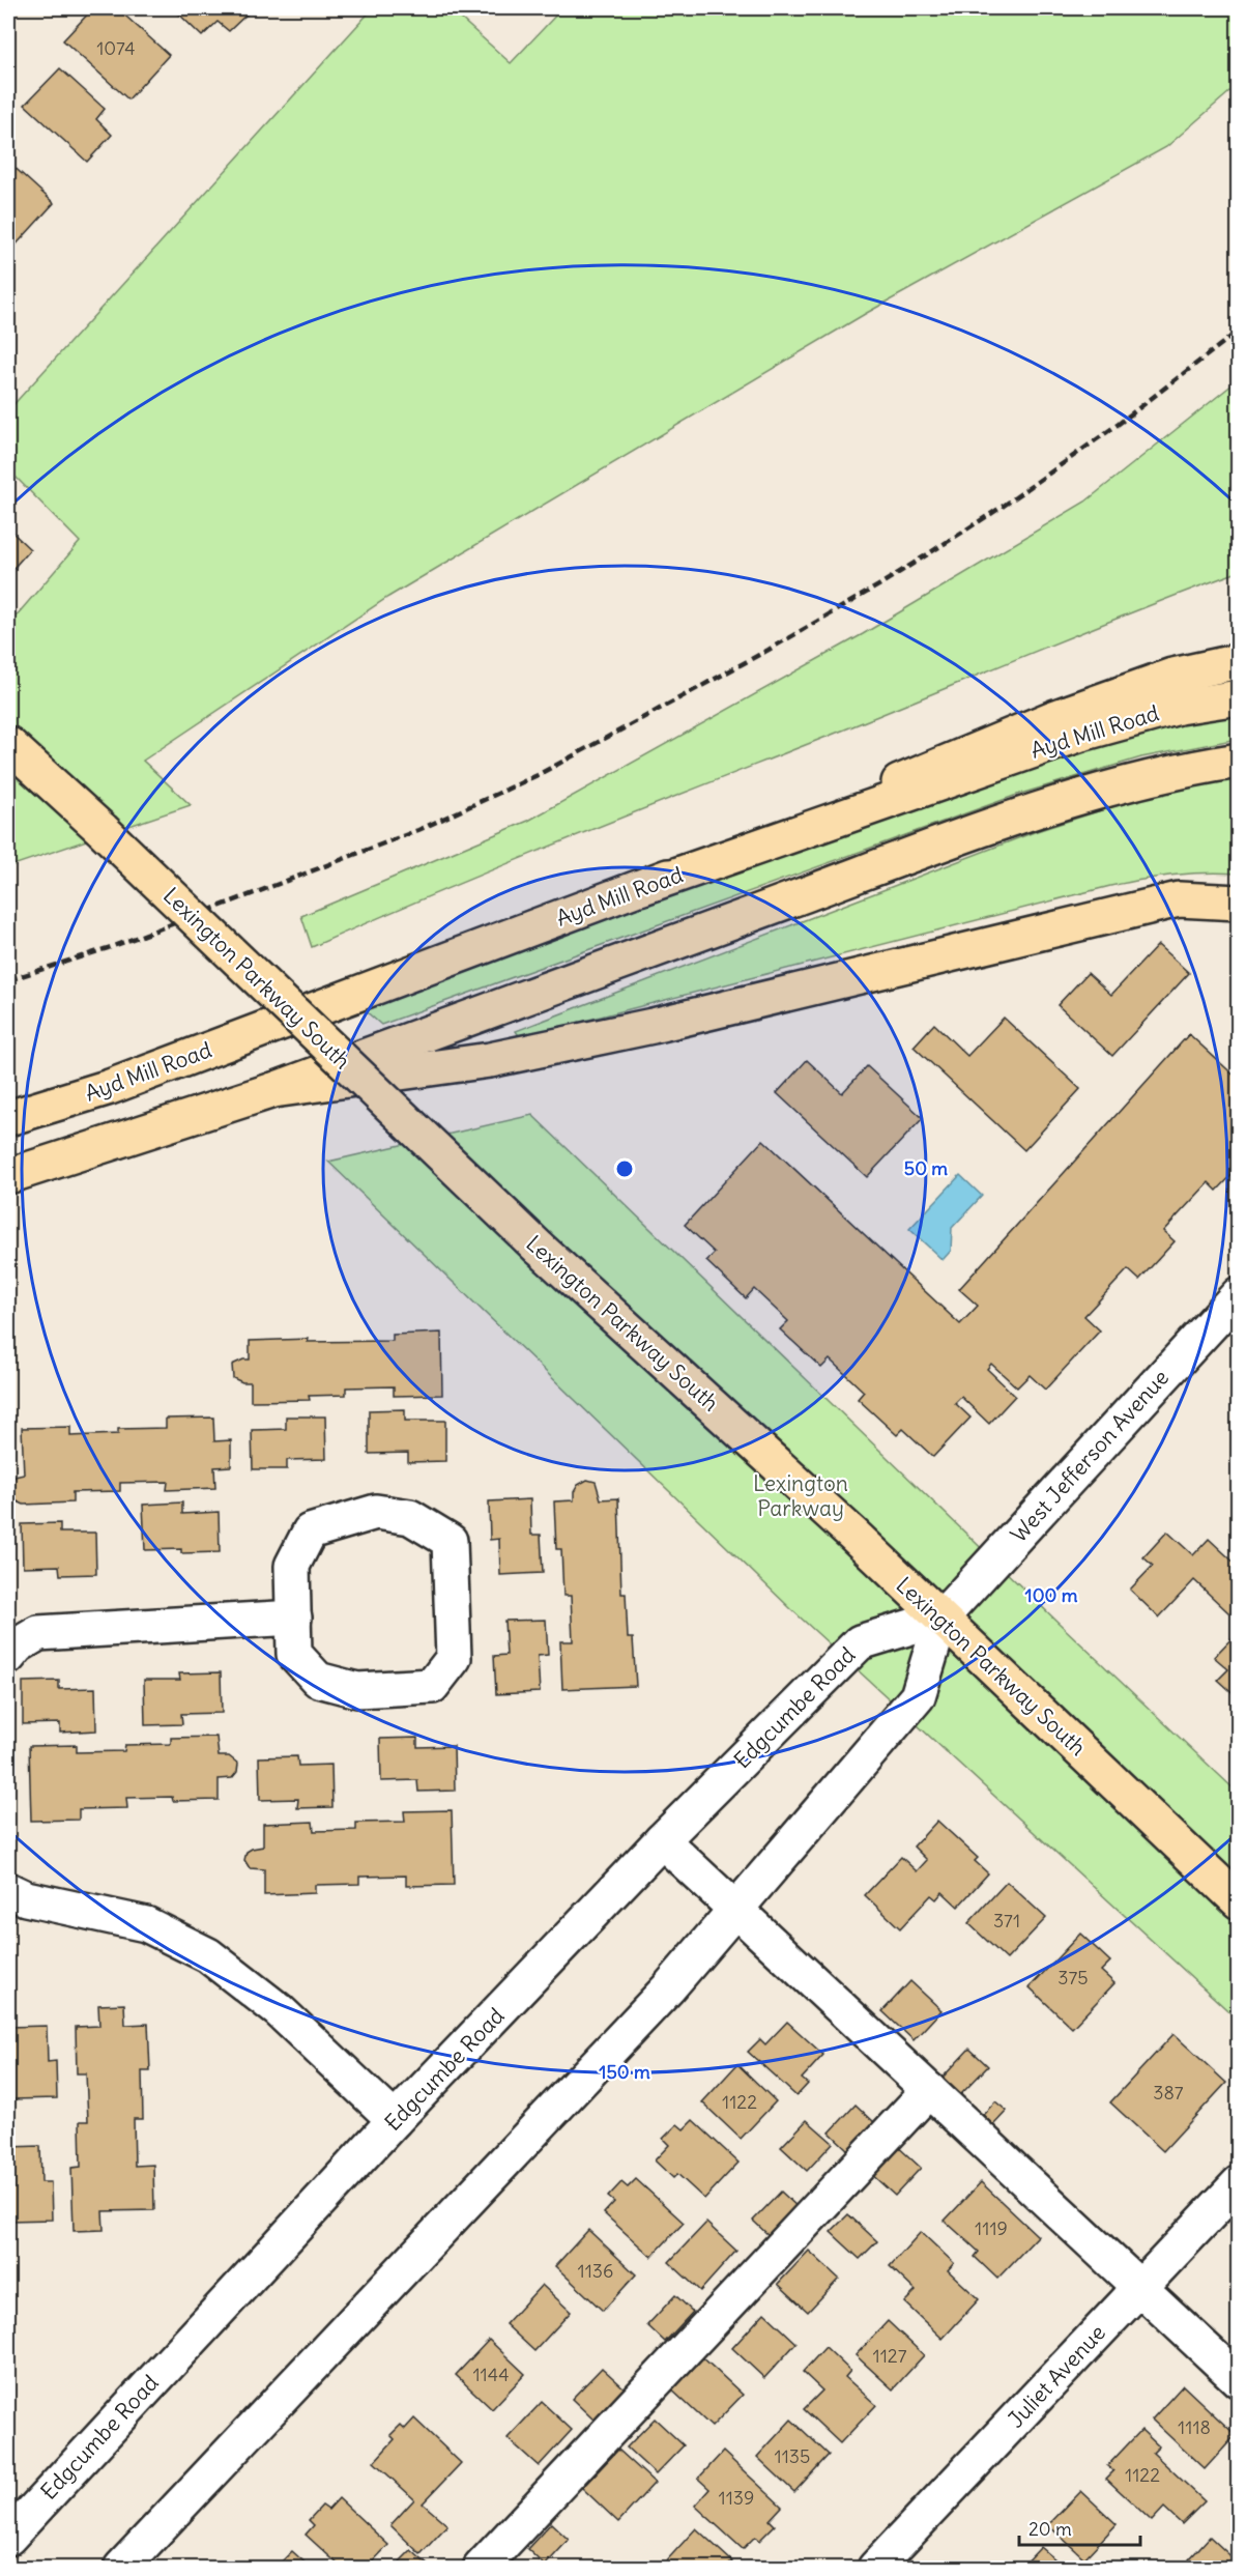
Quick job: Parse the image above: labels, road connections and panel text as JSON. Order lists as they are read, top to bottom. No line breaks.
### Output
{"streets":{"main road":["Ayd Mill Road","Lexington Parkway South"],"street":["West Jefferson Avenue","Edgcumbe Road","Juliet Avenue"]},"crossings":[["Lexington Parkway South","West Jefferson Avenue"],["Lexington Parkway South","Edgcumbe Road"],["West Jefferson Avenue","Edgcumbe Road"]],"parks":["Lexington Parkway"],"house_numbers":["1074","371","375","387","1122","1119","1136","1127","1144","1118","1135","1122","1139"],"scale_bar":"20 m","rings":["50 m","100 m","150 m"]}
